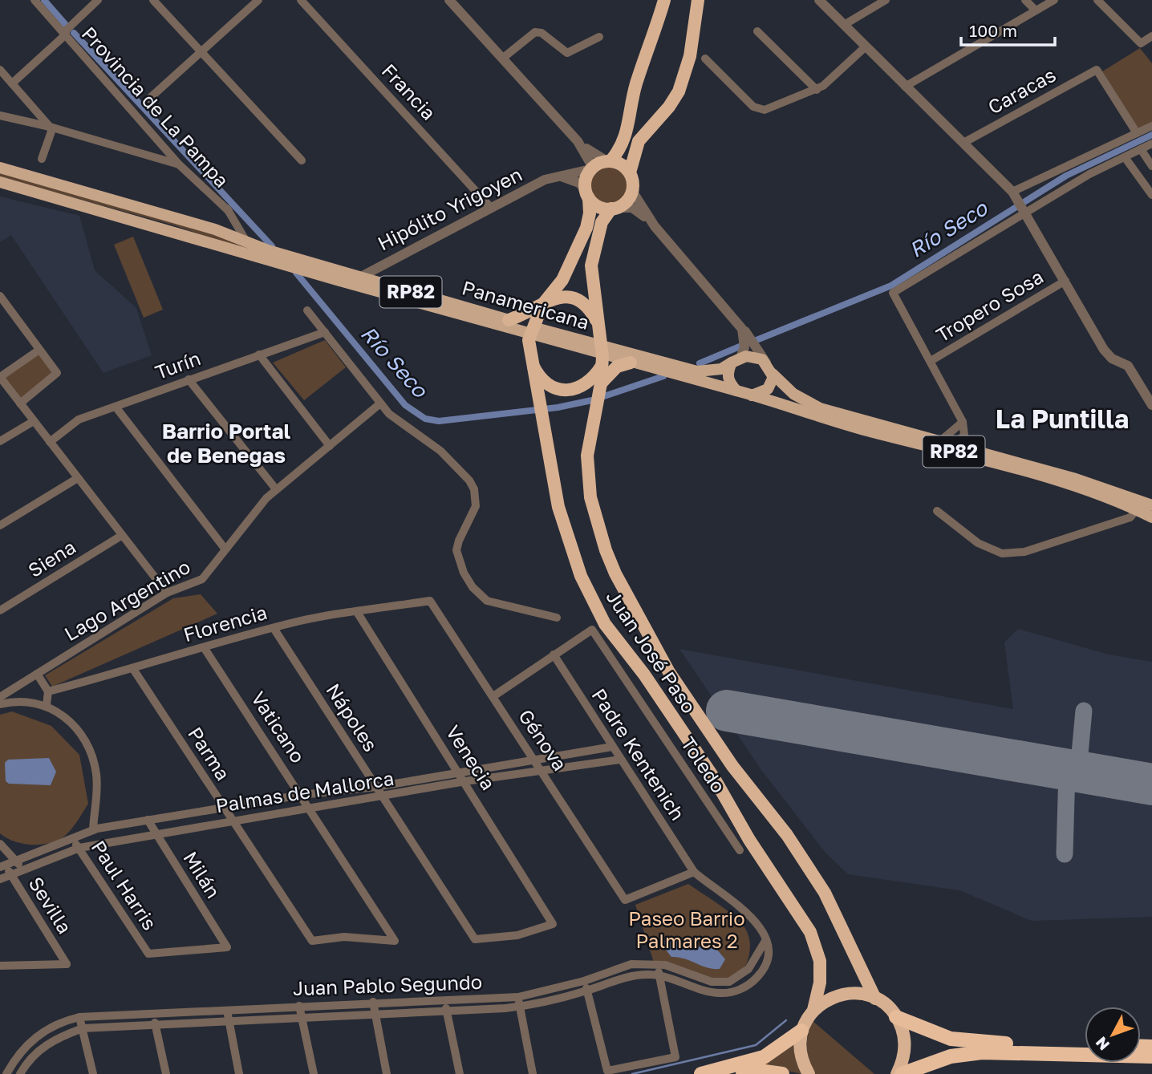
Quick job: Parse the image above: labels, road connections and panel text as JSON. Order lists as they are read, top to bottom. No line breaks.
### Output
{"streets":{"highway":["Juan José Paso"],"main road":["RP82","Panamericana"],"street":["Caracas","Francia","Provincia de La Pampa","Hipólito Yrigoyen","Tropero Sosa","Turín","Siena","Lago Argentino","Florencia","Nápoles","Vaticano","Génova","Parma","Padre Kentenich","Venecia","Toledo","Palmas de Mallorca","Milán","Paul Harris","Sevilla","Juan Pablo Segundo"]},"crossings":[["Francia","Hipólito Yrigoyen"],["Hipólito Yrigoyen","Panamericana"],["Hipólito Yrigoyen","Juan José Paso"],["RP82","Panamericana"],["Panamericana","Juan José Paso"],["Florencia","Nápoles"],["Florencia","Vaticano"],["Florencia","Génova"],["Florencia","Parma"],["Florencia","Venecia"],["Nápoles","Venecia"],["Nápoles","Palmas de Mallorca"],["Vaticano","Parma"],["Vaticano","Palmas de Mallorca"],["Génova","Padre Kentenich"],["Génova","Toledo"],["Génova","Palmas de Mallorca"],["Parma","Palmas de Mallorca"],["Padre Kentenich","Toledo"],["Padre Kentenich","Palmas de Mallorca"],["Venecia","Palmas de Mallorca"],["Palmas de Mallorca","Milán"],["Palmas de Mallorca","Paul Harris"],["Palmas de Mallorca","Sevilla"],["Milán","Paul Harris"]],"districts":["La Puntilla","Barrio Portal de Benegas"],"water":["Río Seco"],"parks":["Paseo Barrio Palmares 2"],"scale_bar":"100 m","north":"bottom left"}
